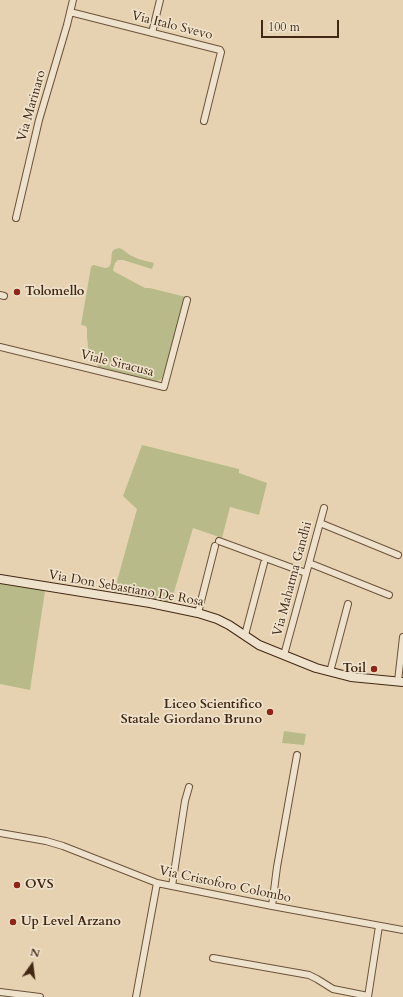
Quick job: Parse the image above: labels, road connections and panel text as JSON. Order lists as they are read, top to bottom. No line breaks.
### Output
{"streets":{"street":["Via Italo Svevo","Via Marinaro","Viale Siracusa","Via Mahatma Gandhi","Via Don Sebastiano De Rosa","Via Cristoforo Colombo"]},"crossings":[["Via Italo Svevo","Via Marinaro"],["Via Mahatma Gandhi","Via Don Sebastiano De Rosa"]],"places":["Tolomello","Toil","Liceo Scientifico Statale Giordano Bruno","OVS","Up Level Arzano"],"scale_bar":"100 m","north":"top"}
